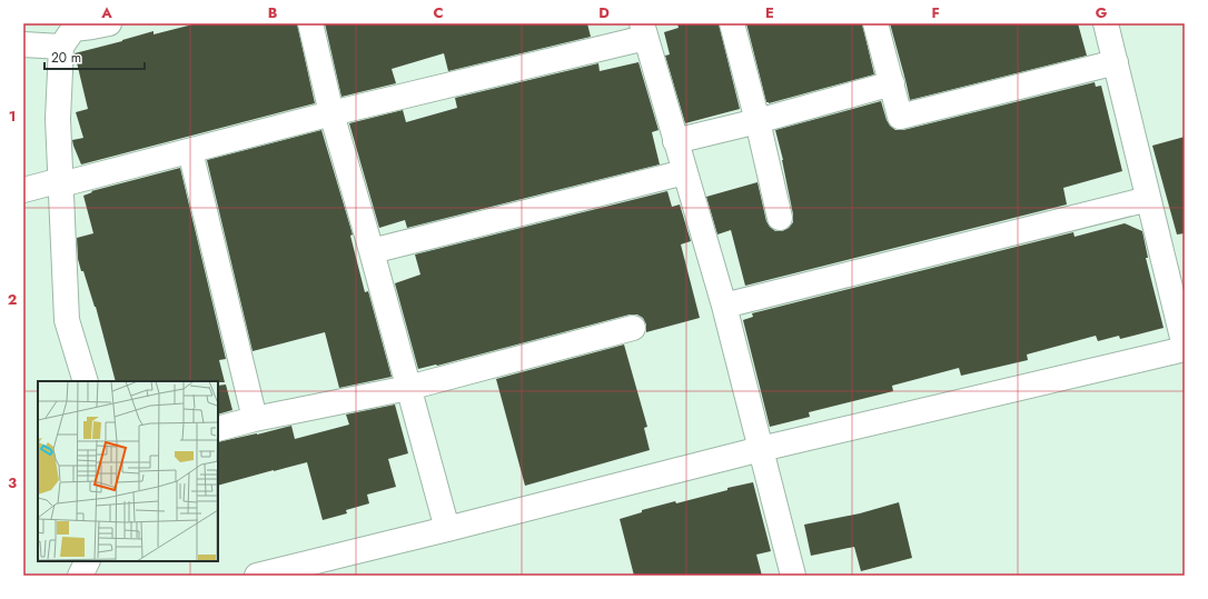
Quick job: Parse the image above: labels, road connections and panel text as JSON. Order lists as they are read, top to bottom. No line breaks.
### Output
{"scale_bar":"20 m","grid":{"columns":["A","B","C","D","E","F","G"],"rows":["1","2","3"]}}
